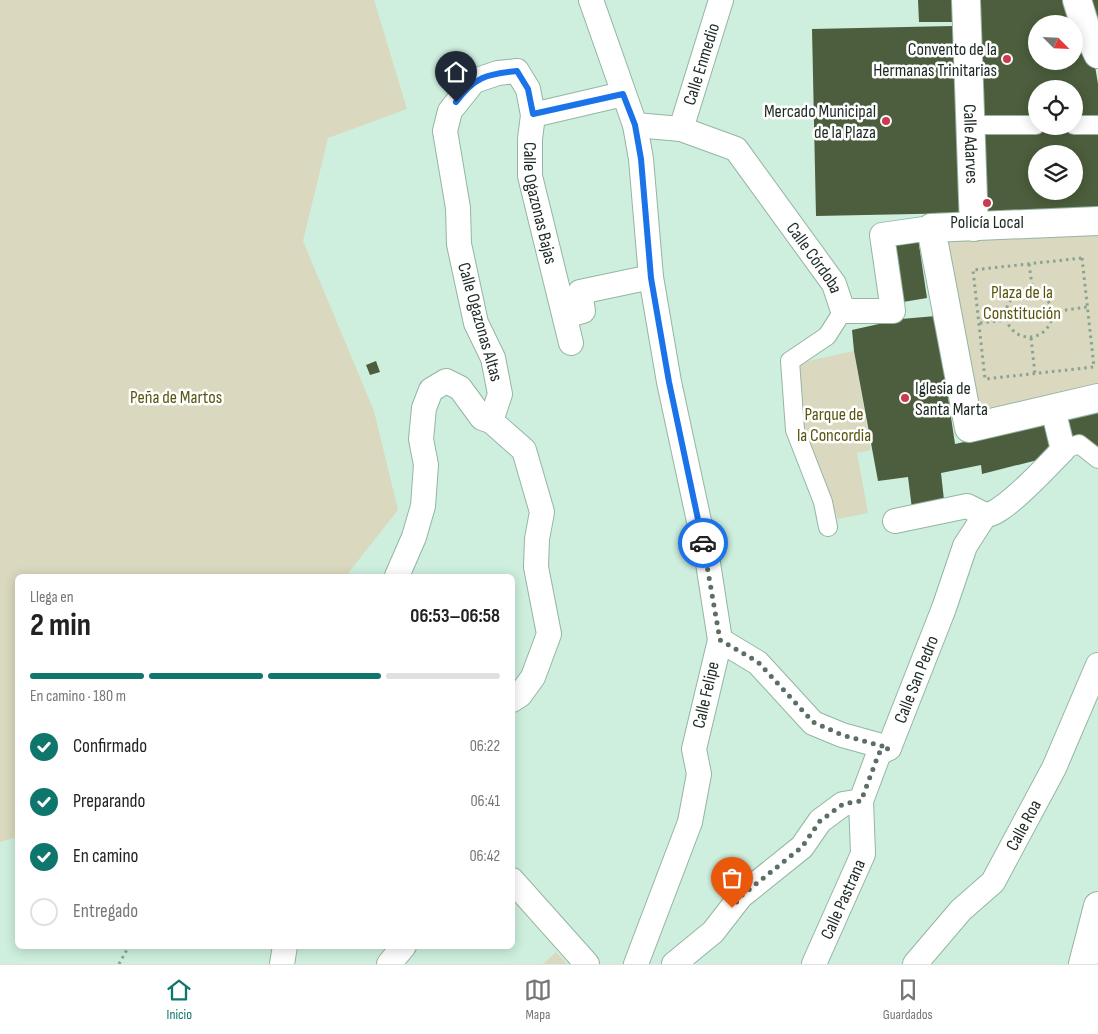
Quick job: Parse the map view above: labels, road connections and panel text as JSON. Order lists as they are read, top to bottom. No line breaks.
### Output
{"streets":{"street":["Calle Enmedio","Calle Adarves","Calle Ogazonas Bajas","Calle Córdoba","Calle Ogazonas Altas","Calle San Pedro","Calle Felipe","Calle Roa","Calle Pastrana"]},"crossings":[["Calle Enmedio","Calle Córdoba"],["Calle Ogazonas Bajas","Calle Ogazonas Altas"],["Calle Córdoba","Calle Felipe"],["Calle San Pedro","Calle Pastrana"]],"parks":["Plaza de la Constitución","Peña de Martos","Parque de la Concordia"],"places":["Convento de la Hermanas Trinitarias","Mercado Municipal de la Plaza","Policía Local","Iglesia de Santa Marta"],"north":"bottom right","page":{"heading":["2 min","Llega en","06:53–06:58"],"bar":"En camino · 180 m","list":[["Confirmado","06:22"],["Preparando","06:41"],["En camino","06:42"],"Entregado"],"tabs":["Inicio","Mapa","Guardados"]}}
